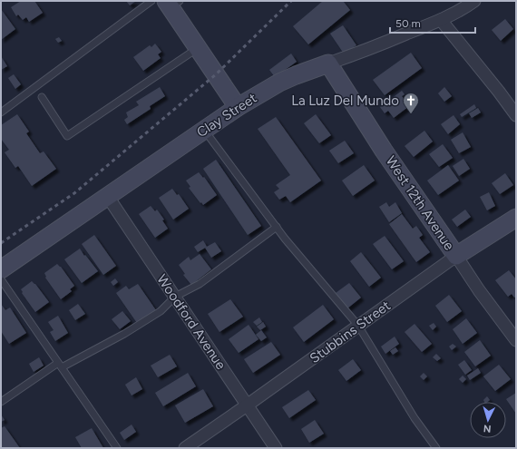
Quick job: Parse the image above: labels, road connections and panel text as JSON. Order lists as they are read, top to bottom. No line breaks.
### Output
{"streets":{"street":["Clay Street","West 12th Avenue","Woodford Avenue","Stubbins Street"]},"crossings":[["Clay Street","West 12th Avenue"],["Clay Street","Woodford Avenue"],["West 12th Avenue","Stubbins Street"],["Woodford Avenue","Stubbins Street"]],"places":{"church":["La Luz Del Mundo"]},"scale_bar":"50 m","north":"bottom"}
